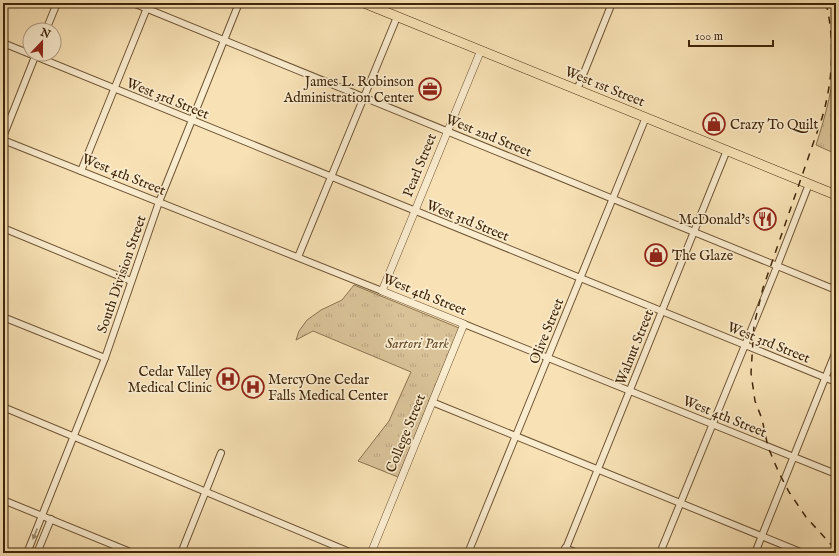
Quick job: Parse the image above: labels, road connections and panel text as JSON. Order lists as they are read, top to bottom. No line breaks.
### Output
{"streets":{"main road":["West 1st Street"],"street":["West 3rd Street","West 2nd Street","Pearl Street","West 4th Street","South Division Street","Olive Street","Walnut Street","College Street"]},"crossings":[["West 1st Street","Pearl Street"],["West 1st Street","Olive Street"],["West 1st Street","Walnut Street"],["West 3rd Street","Pearl Street"],["West 3rd Street","South Division Street"],["West 3rd Street","Olive Street"],["West 3rd Street","Walnut Street"],["West 2nd Street","Pearl Street"],["West 2nd Street","South Division Street"],["West 2nd Street","Olive Street"],["West 2nd Street","Walnut Street"],["Pearl Street","West 4th Street"],["West 4th Street","South Division Street"],["West 4th Street","Olive Street"],["West 4th Street","Walnut Street"],["West 4th Street","College Street"]],"parks":["Sartori Park"],"places":{"office":["James L. Robinson Administration Center"],"shop":["Crazy To Quilt","The Glaze"],"restaurant":["McDonald's"],"hospital":["Cedar Valley Medical Clinic","MercyOne Cedar Falls Medical Center"]},"scale_bar":"100 m","north":"top"}
